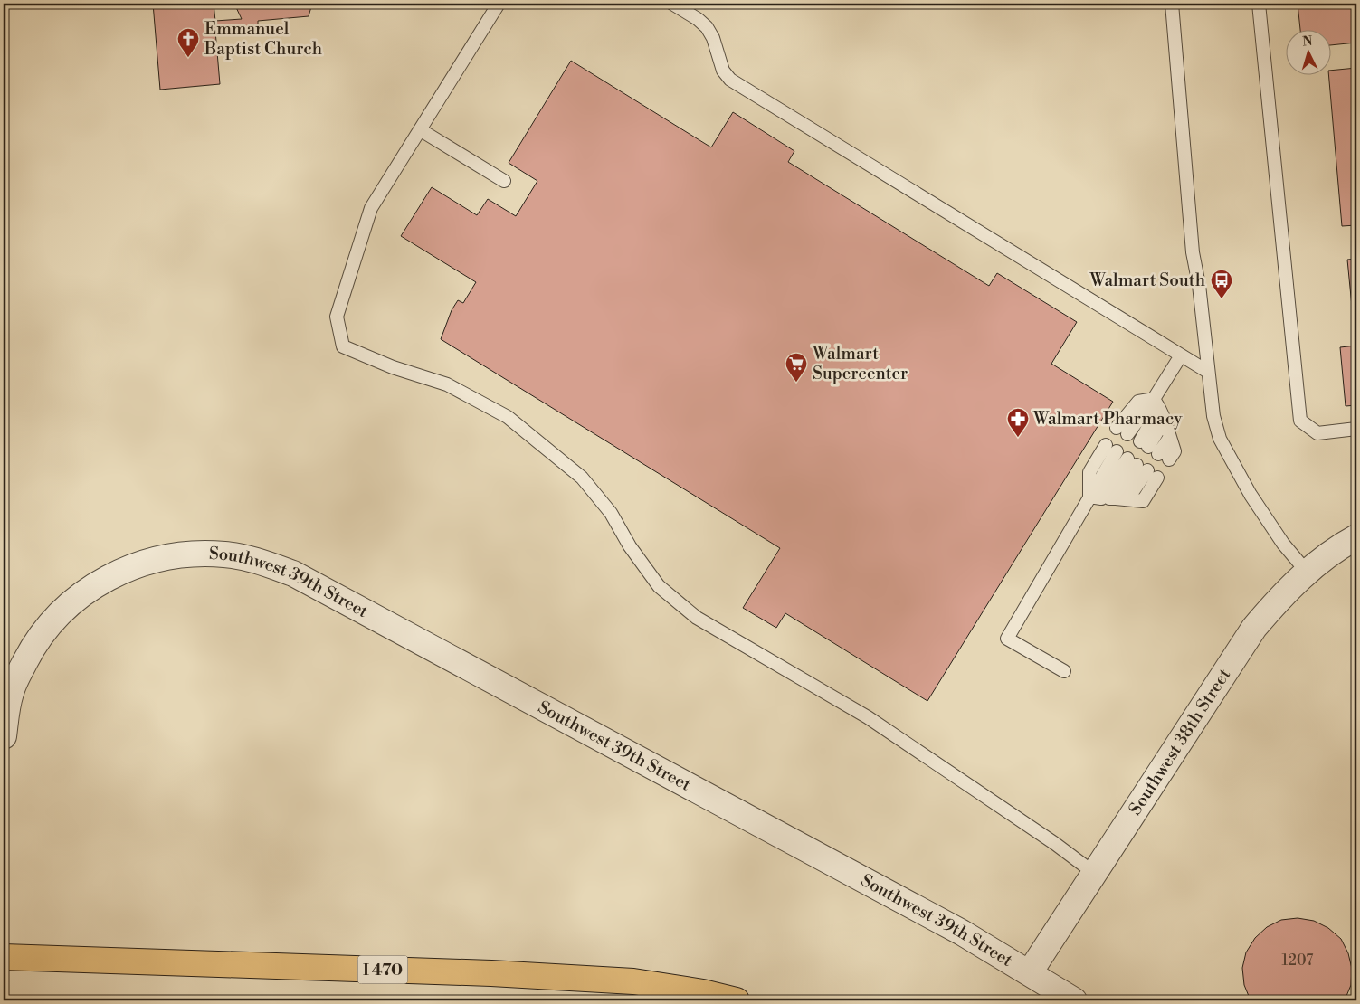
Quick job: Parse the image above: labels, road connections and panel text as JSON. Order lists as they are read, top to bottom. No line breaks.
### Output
{"streets":{"highway":["I 470"],"street":["Southwest 39th Street","Southwest 38th Street"]},"crossings":[["Southwest 39th Street","Southwest 38th Street"]],"places":{"church":["Emmanuel Baptist Church"],"bus stop":["Walmart South"],"supermarket":["Walmart Supercenter"],"pharmacy":["Walmart Pharmacy"]},"house_numbers":["1207"],"north":"top"}
